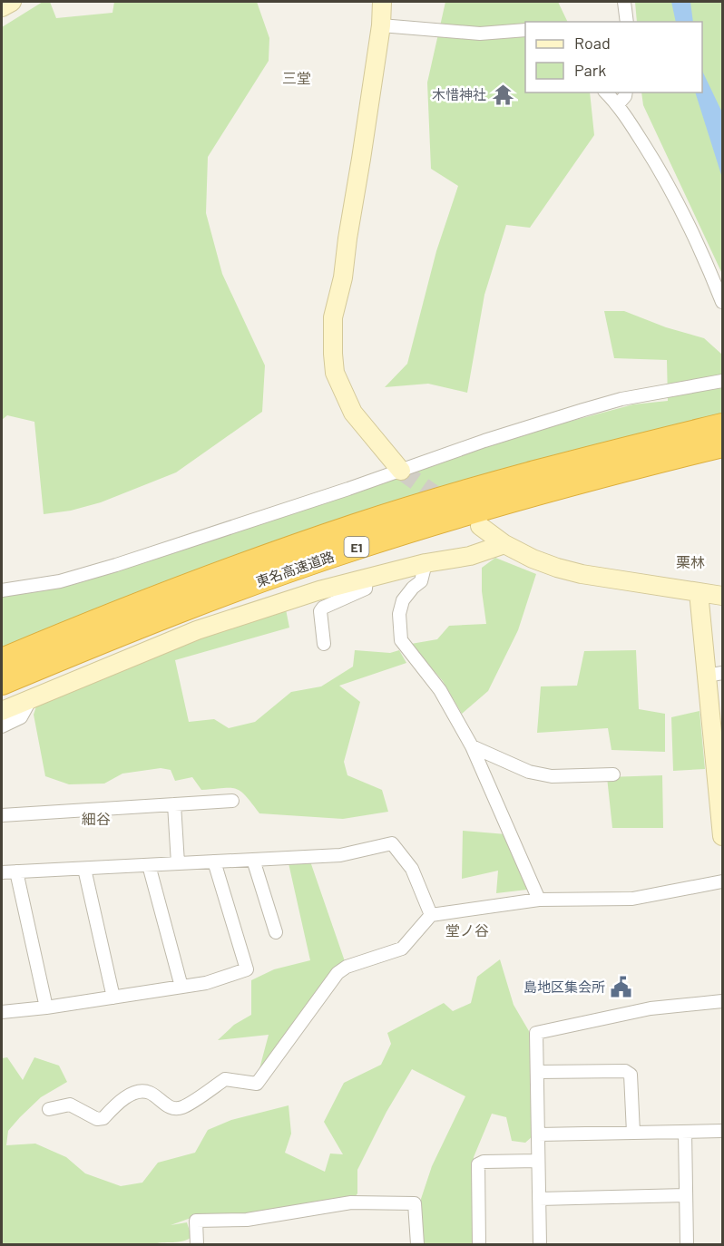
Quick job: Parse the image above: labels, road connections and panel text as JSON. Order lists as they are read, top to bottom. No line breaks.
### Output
{"streets":{"highway":["E1","東名高速道路"]},"districts":["三堂","栗林","細谷","堂ノ谷"],"places":{"temple":["木惜神社"],"public building":["島地区集会所"]},"legend":["Road","Park"]}
